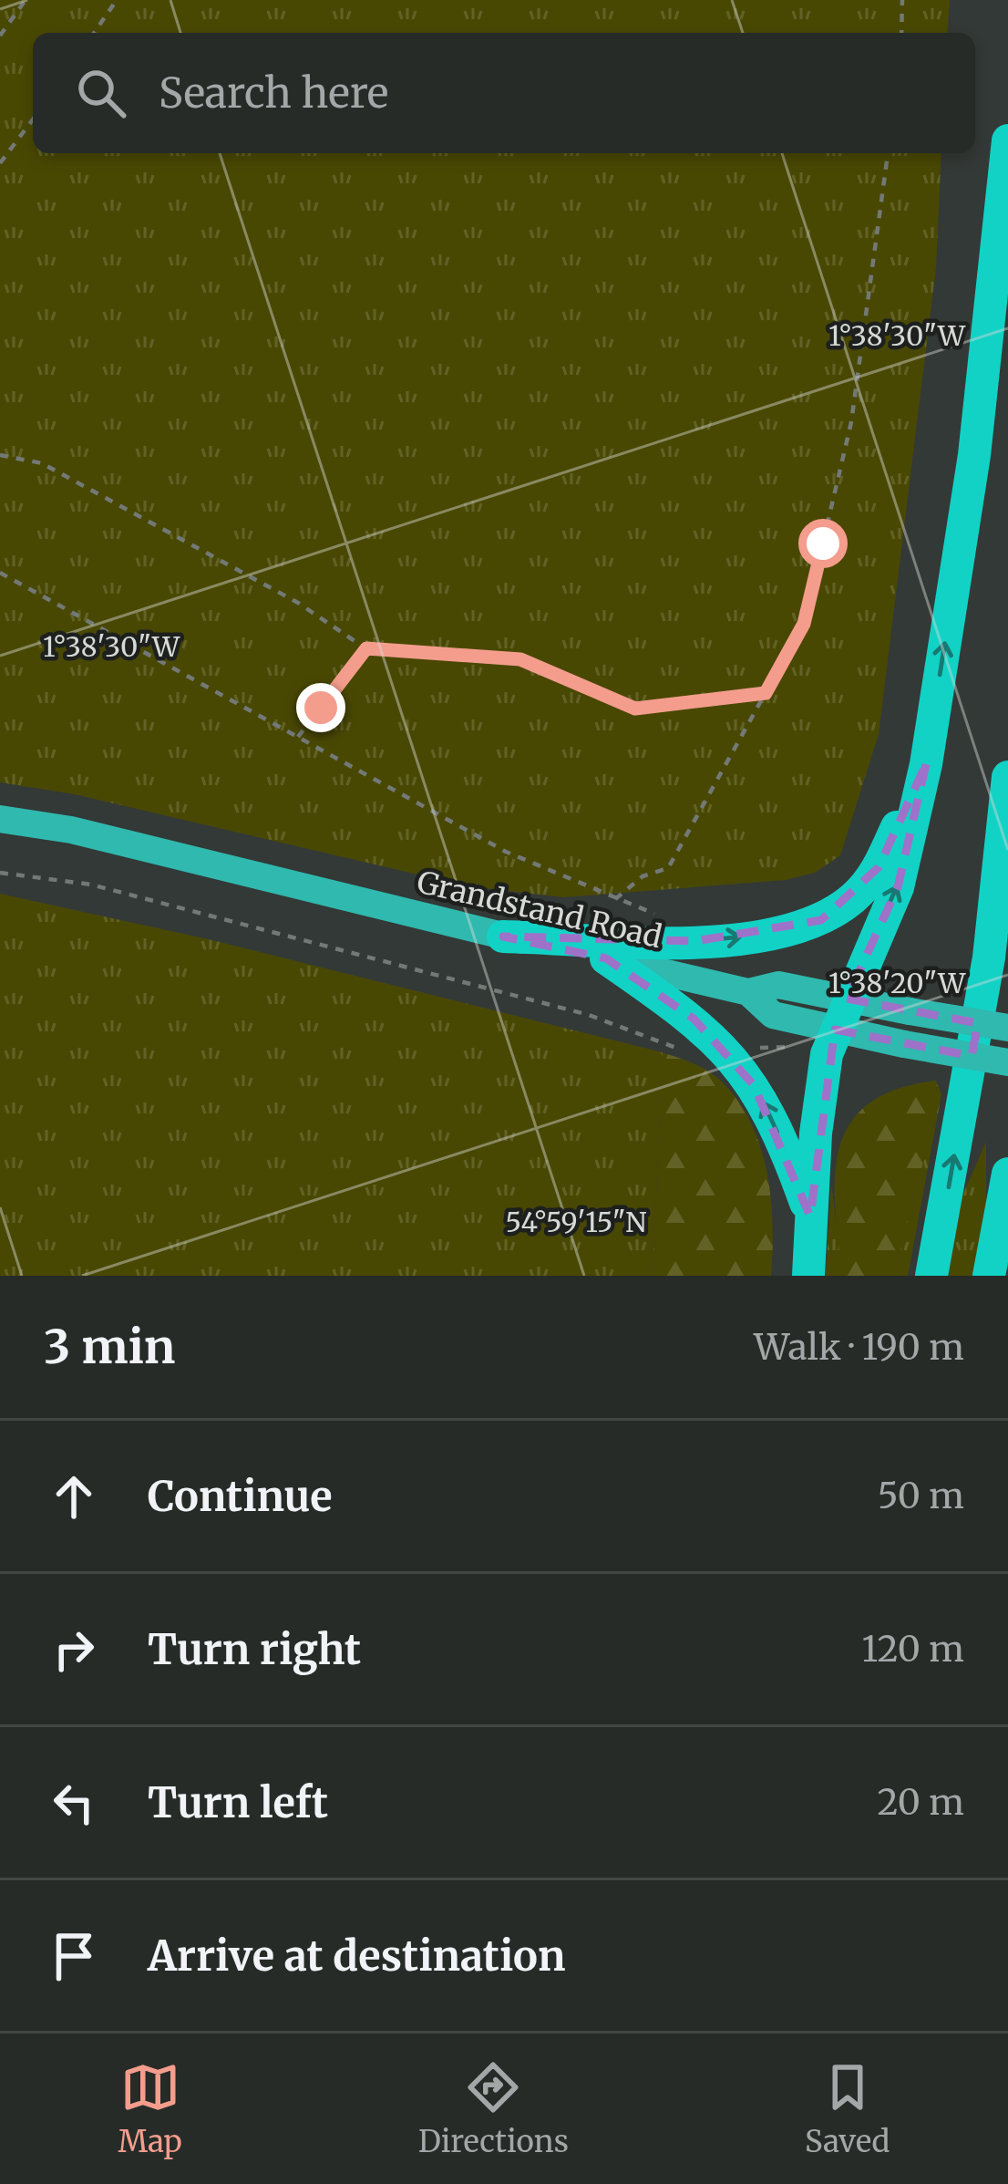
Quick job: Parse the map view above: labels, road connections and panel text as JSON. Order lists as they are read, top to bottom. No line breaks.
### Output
{"streets":{"main road":["Grandstand Road"]},"page":{"search":"Search here","heading":["3 min","Walk · 190 m"],"list":[["Continue","50 m"],["Turn right","120 m"],["Turn left","20 m"],"Arrive at destination"],"nav":["Map","Directions","Saved"]},"coordinates":["1°38'30\"W","1°38'20\"W","54°59'15\"N"]}
